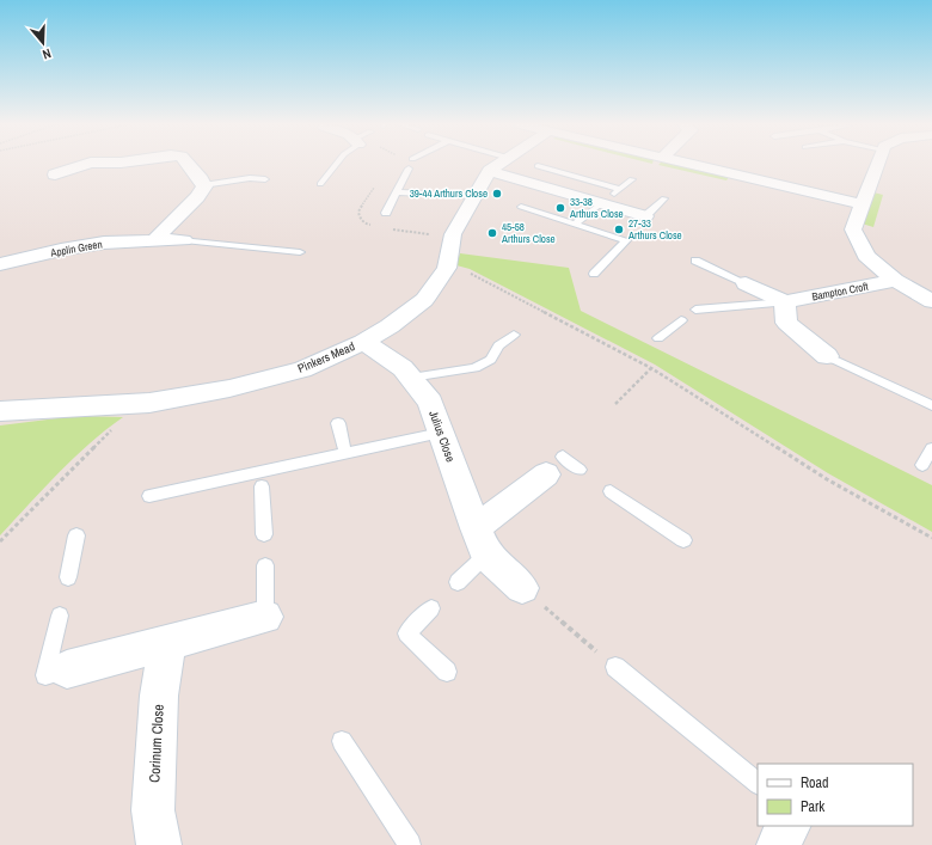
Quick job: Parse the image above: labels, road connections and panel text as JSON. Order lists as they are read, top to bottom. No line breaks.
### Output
{"streets":{"street":["Applin Green","Bampton Croft","Pinkers Mead","Julius Close","Corinum Close"]},"crossings":[["Pinkers Mead","Julius Close"]],"places":["39-44 Arthurs Close","33-38 Arthurs Close","27-33 Arthurs Close","45-58 Arthurs Close"],"legend":["Road","Park"],"north":"bottom"}
